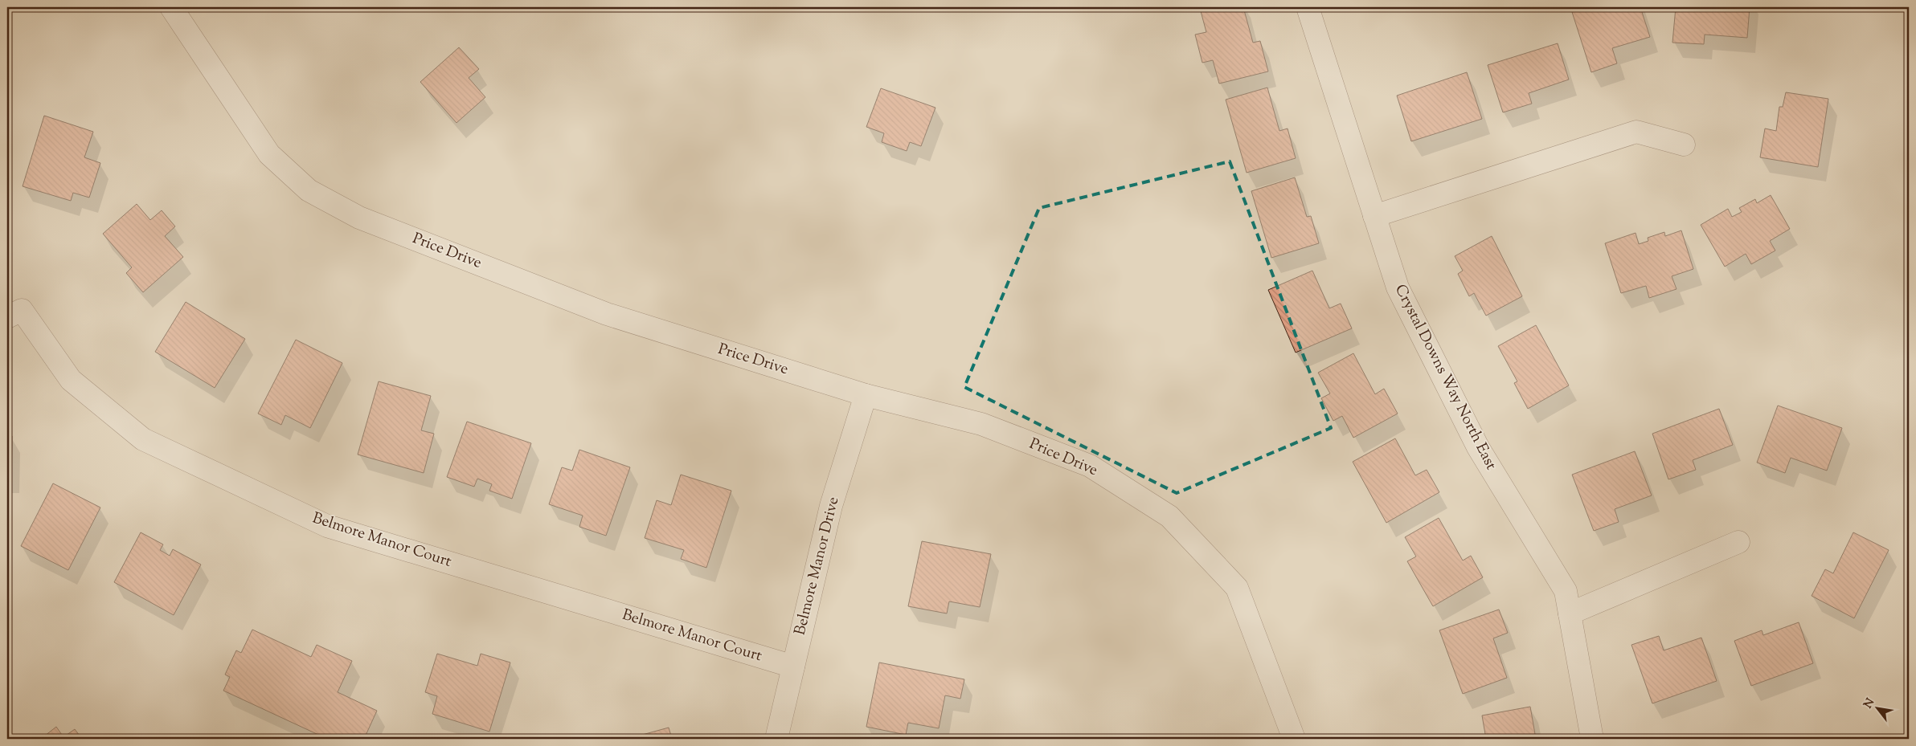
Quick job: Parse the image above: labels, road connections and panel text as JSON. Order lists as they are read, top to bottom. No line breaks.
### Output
{"streets":{"street":["Price Drive","Crystal Downs Way North East","Belmore Manor Court","Belmore Manor Drive"]},"crossings":[["Price Drive","Belmore Manor Drive"],["Belmore Manor Court","Belmore Manor Drive"]],"north":"top left"}
